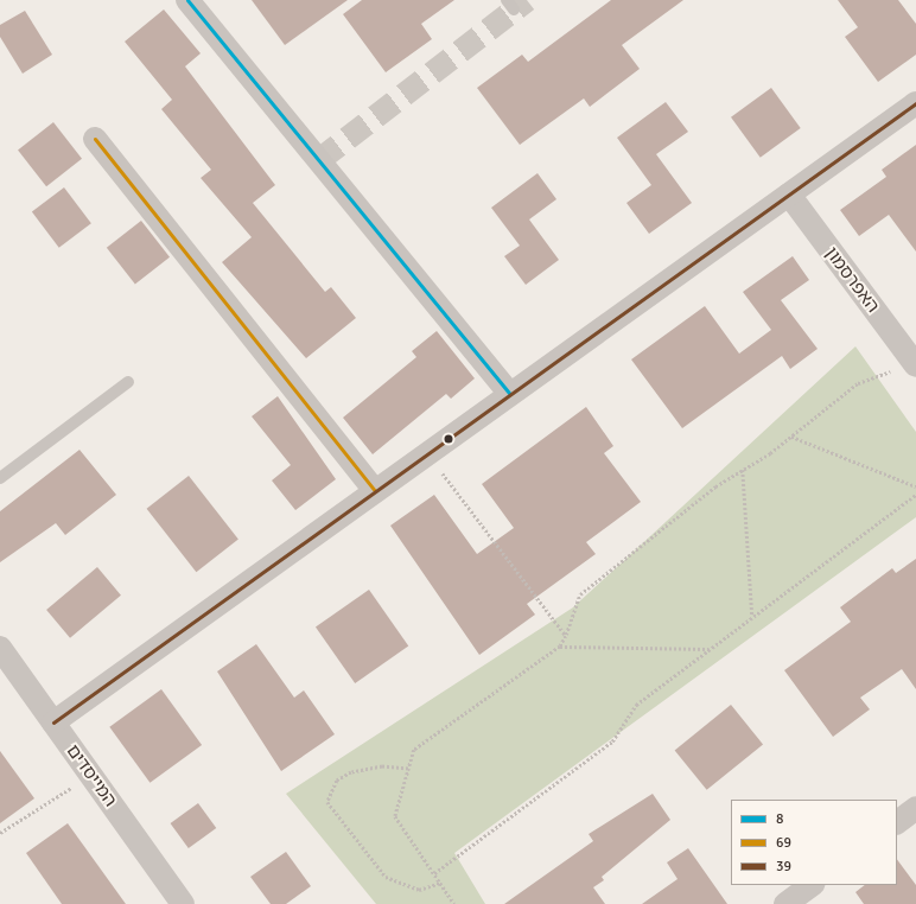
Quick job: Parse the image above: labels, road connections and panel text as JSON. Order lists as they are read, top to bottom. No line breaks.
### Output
{"streets":{"street":["האפרסמון","המייסדים"]},"lines":["transit line 8","transit line 39","transit line 69"],"legend":["8","69","39"]}
